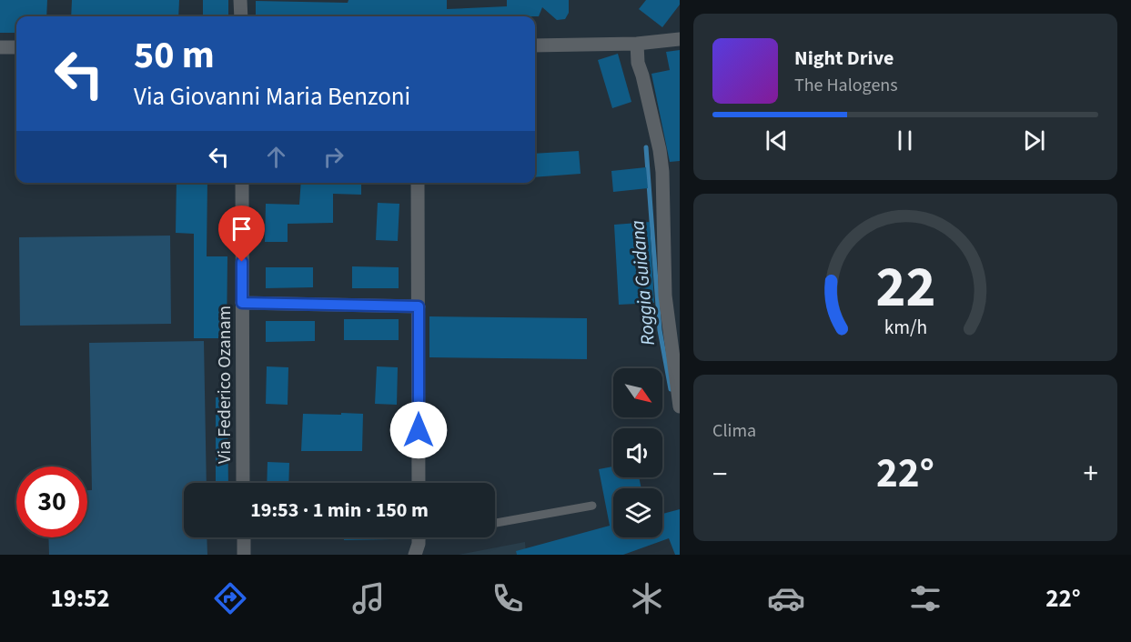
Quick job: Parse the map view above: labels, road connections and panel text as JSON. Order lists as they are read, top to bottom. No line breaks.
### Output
{"streets":{"street":["Via Federico Ozanam"]},"water":["Roggia Guidana"],"north":"bottom right","page":{"turn":["50 m","Via Giovanni Maria Benzoni"],"song":["Night Drive","The Halogens"],"tile":"Clima","heat":["−","22°","+"],"limit":"30","trip":"19:53 · 1 min · 150 m","tabs":["19:52","22°"],"gauge":["22","km/h"]}}
